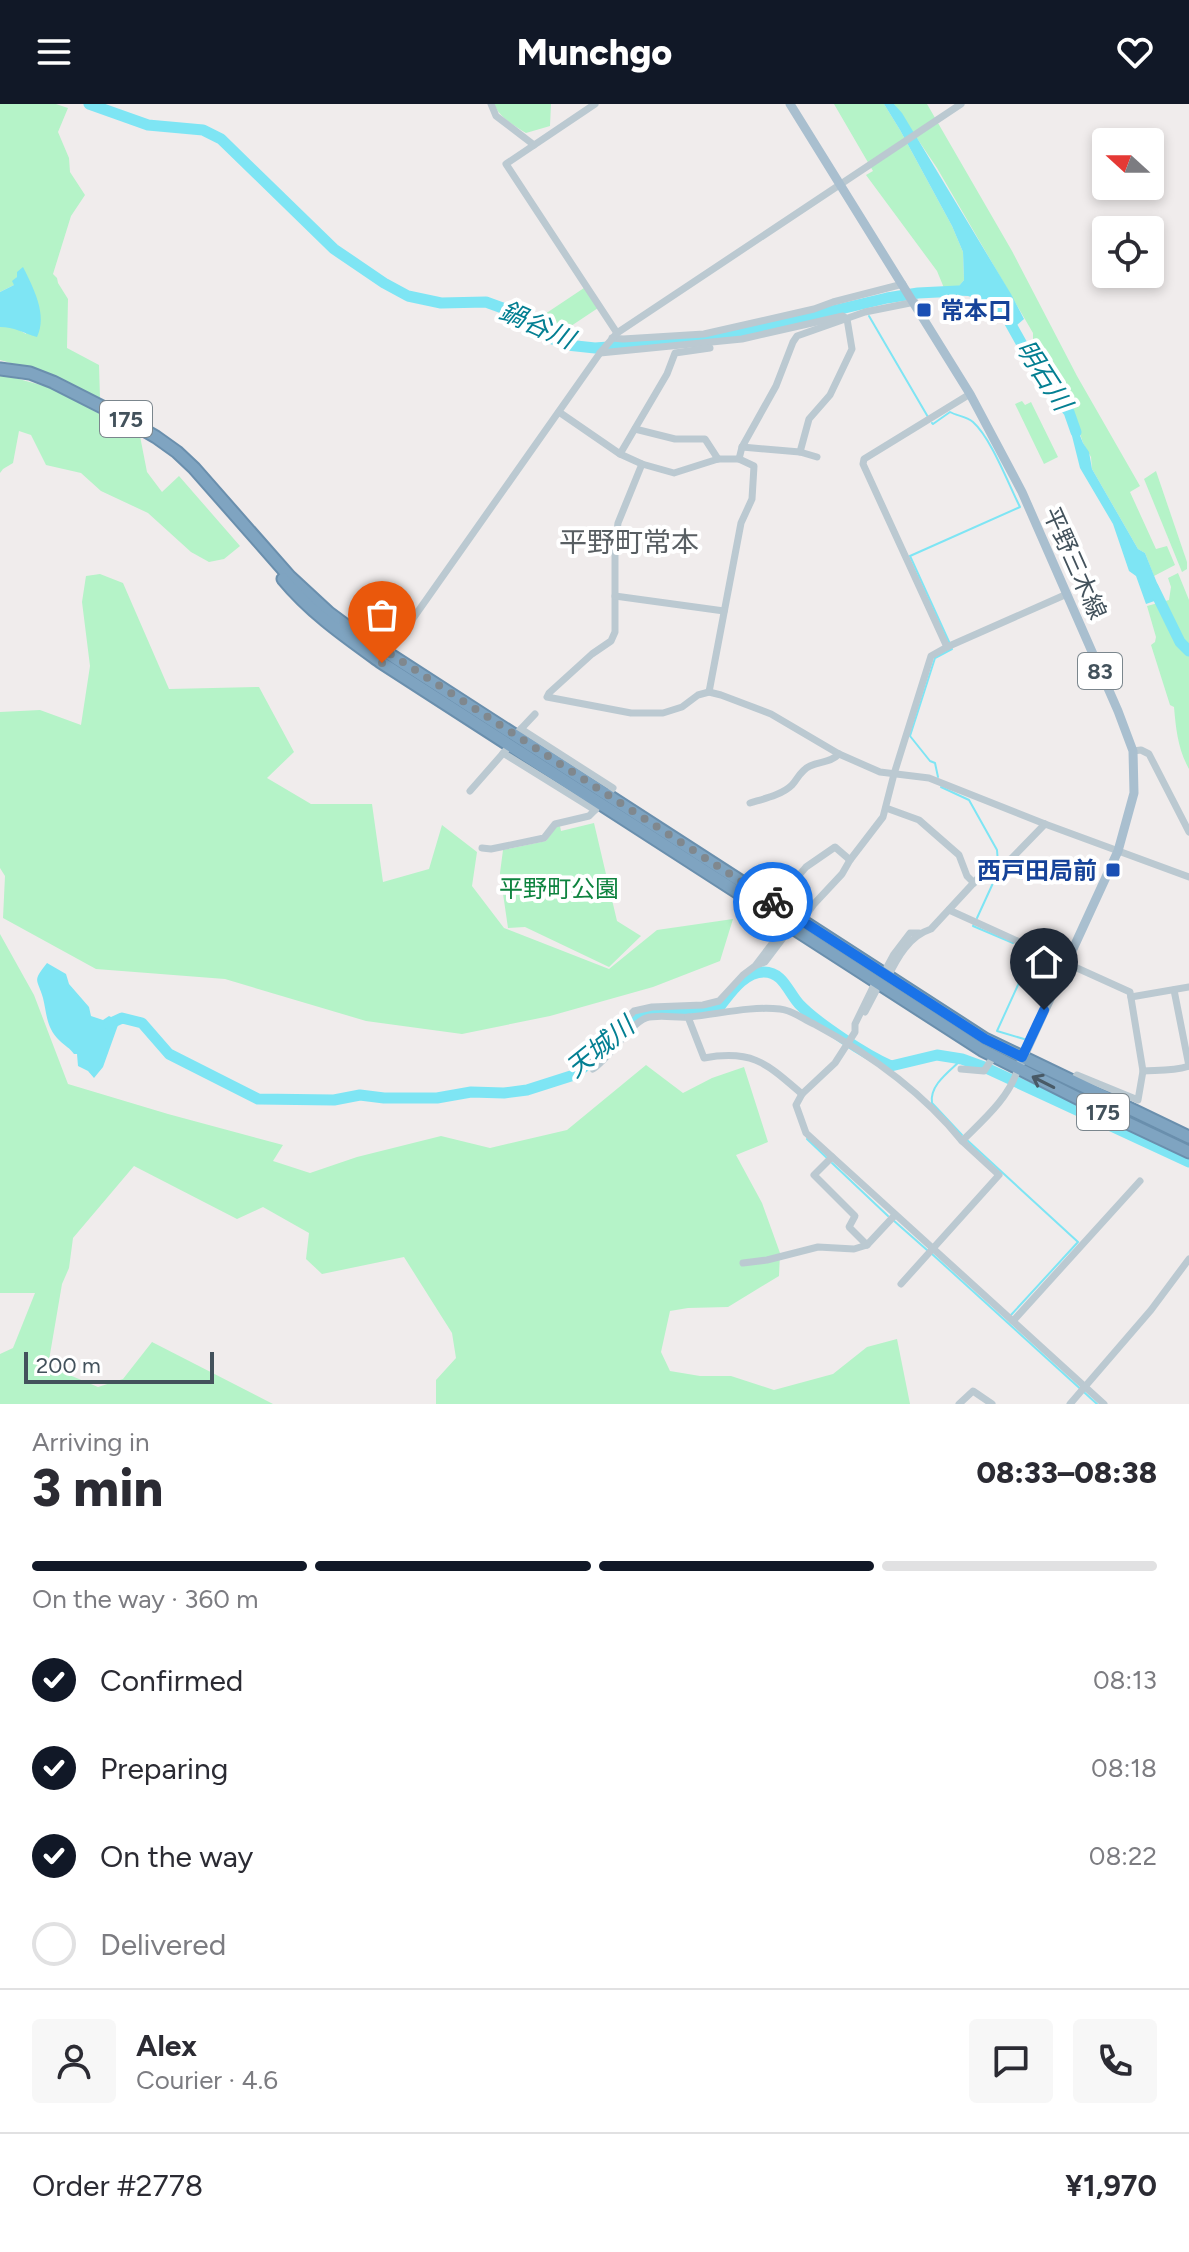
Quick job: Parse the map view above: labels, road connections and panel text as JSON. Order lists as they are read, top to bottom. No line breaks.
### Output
{"streets":{"highway":["175"],"main road":["平野三木線","83"]},"crossings":[["175","平野三木線"]],"districts":["平野町常本"],"water":["鍋谷川","明石川","天城川"],"parks":["平野町公園"],"places":{"transit":["常本口","西戸田局前"]},"scale_bar":"200 m","north":"left","page":{"header":"Munchgo","scale":"200 m","heading":["3 min","Arriving in","08:33–08:38"],"panel":["Alex","Courier · 4.6","Order #2778","¥1,970"],"bar":"On the way · 360 m","list":[["Confirmed","08:13"],["Preparing","08:18"],["On the way","08:22"],"Delivered"]}}
